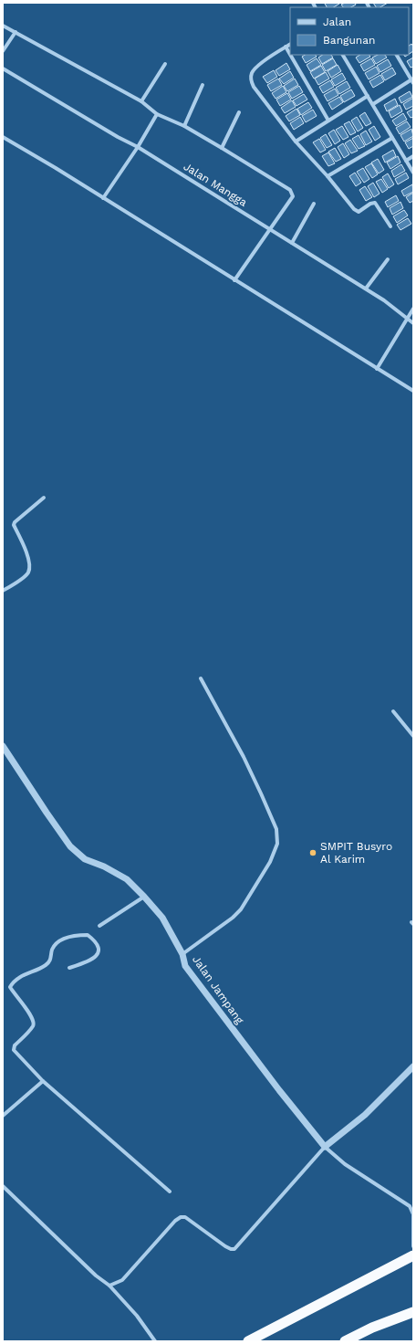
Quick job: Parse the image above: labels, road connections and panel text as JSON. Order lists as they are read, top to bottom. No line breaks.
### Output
{"streets":{"street":["Jalan Mangga","Jalan Jampang"]},"places":["SMPIT Busyro Al Karim"],"legend":["Jalan","Bangunan"]}
